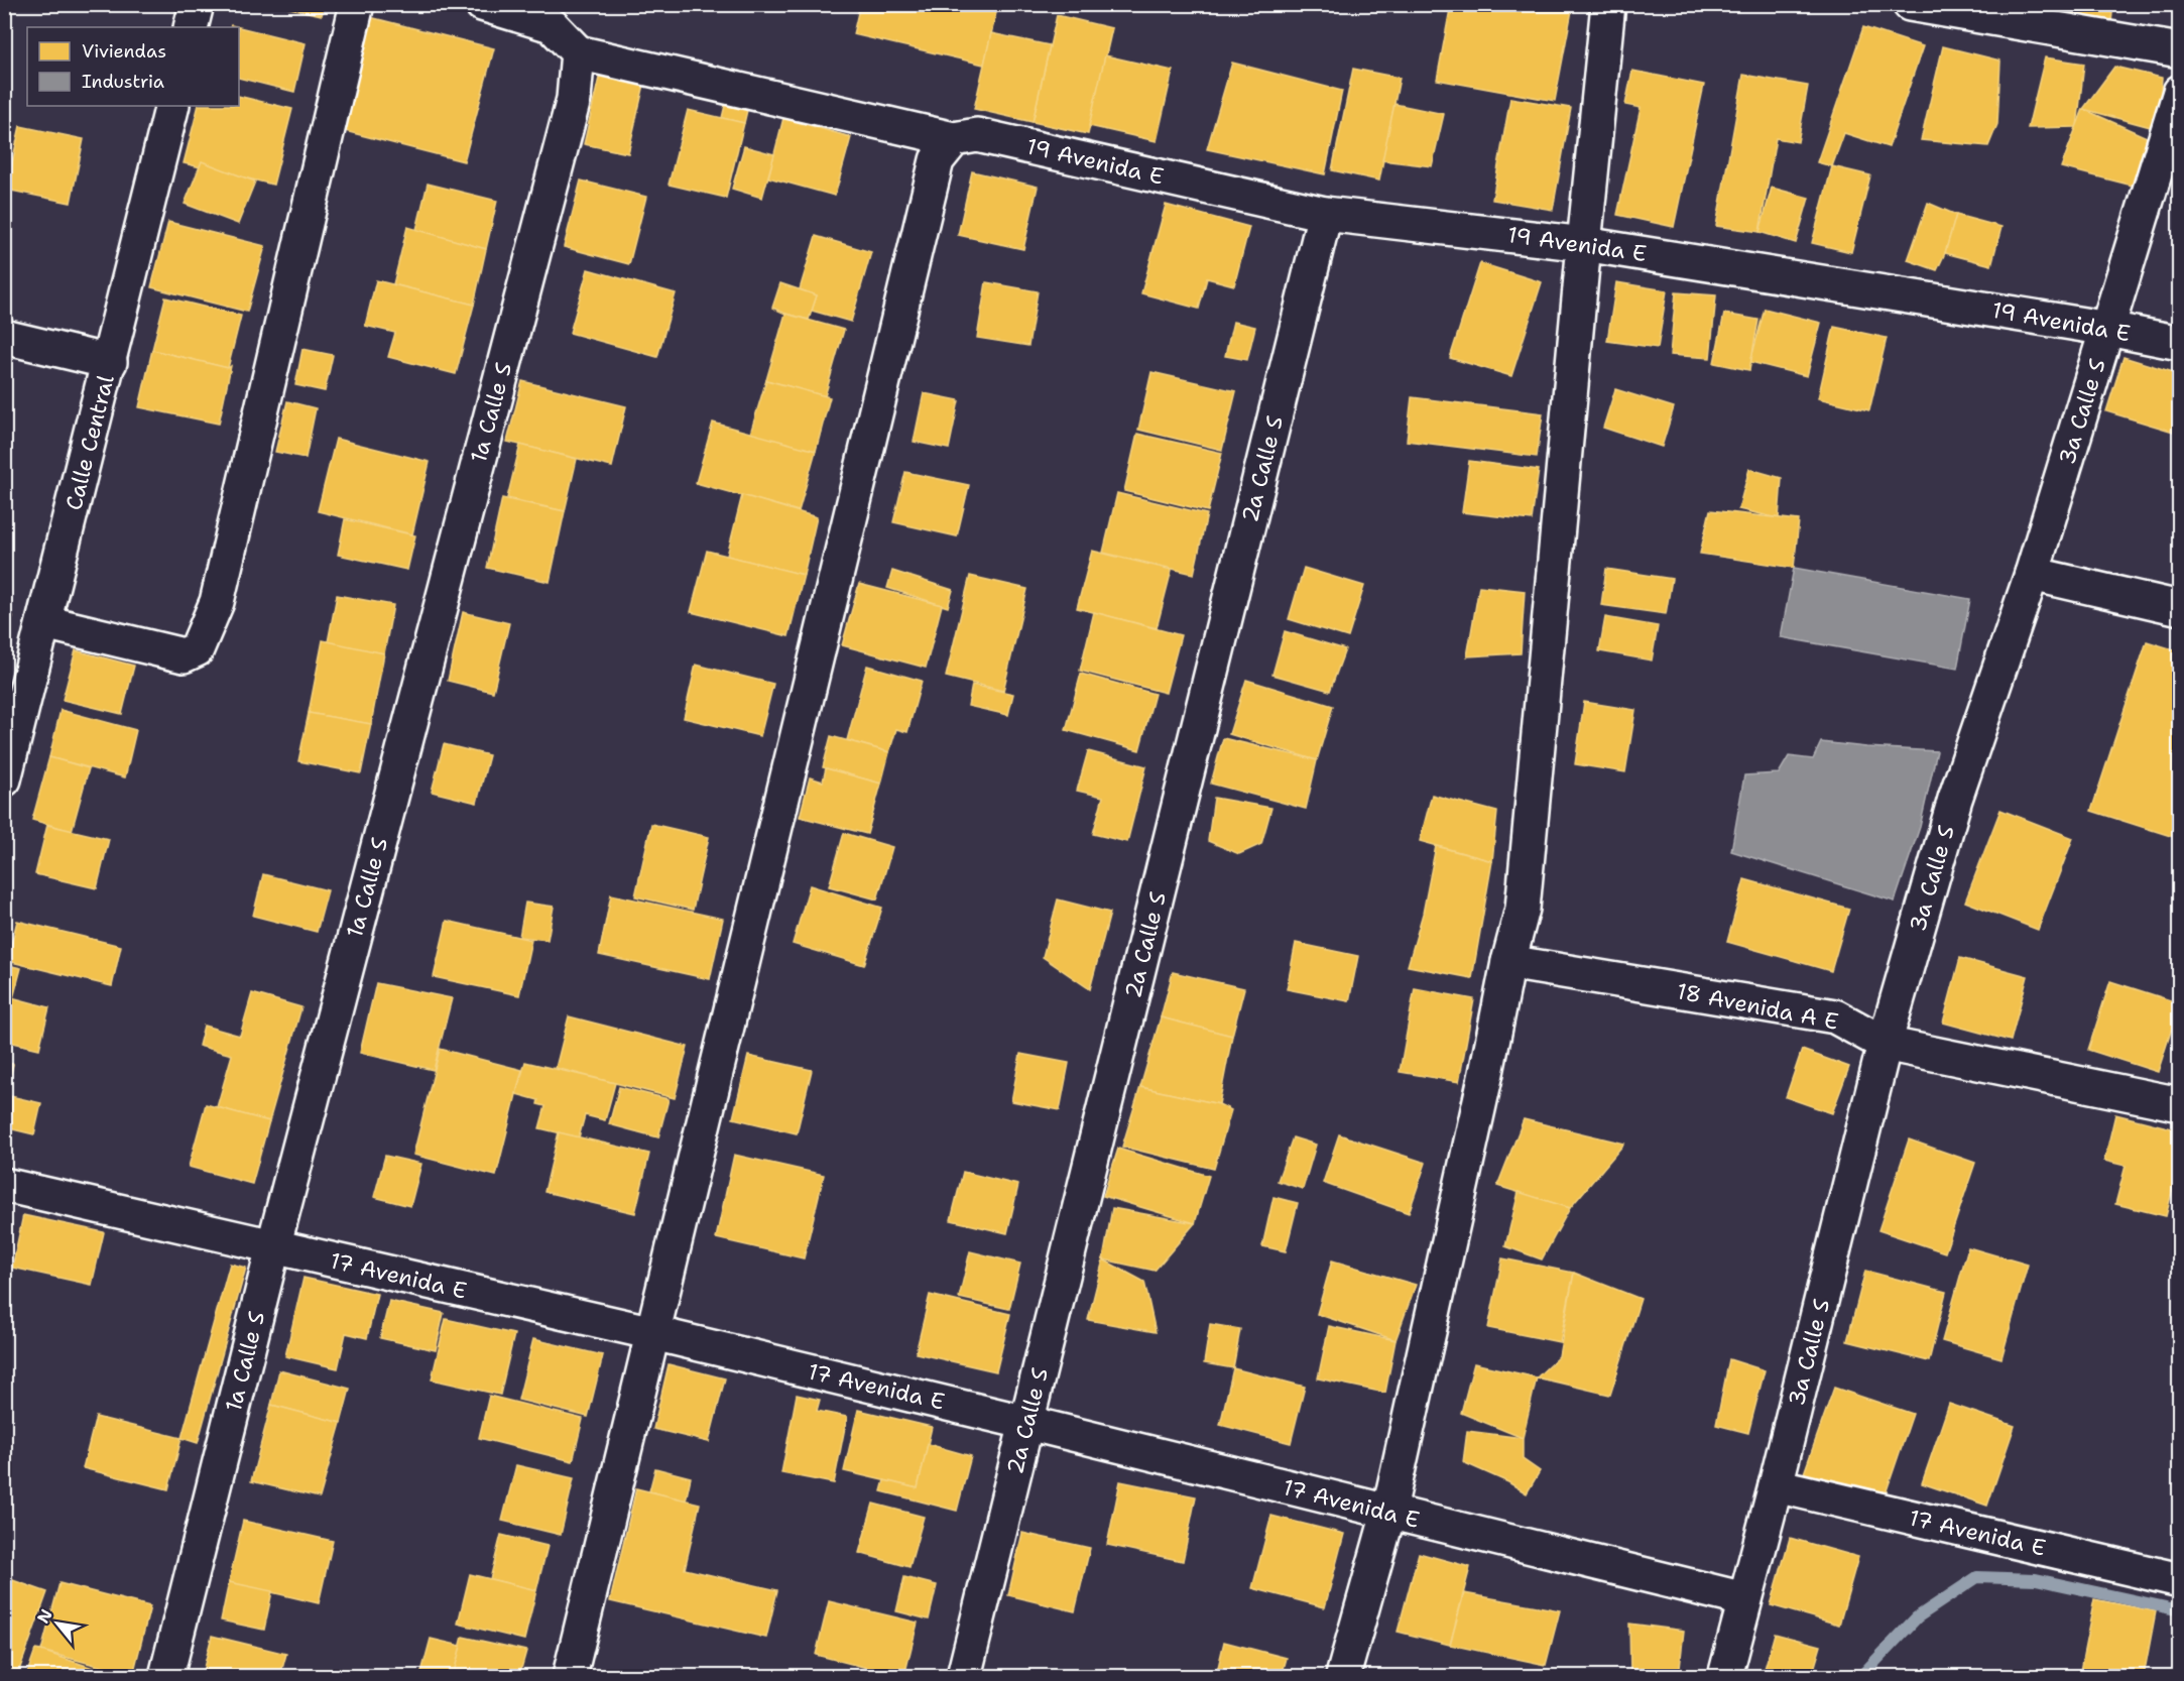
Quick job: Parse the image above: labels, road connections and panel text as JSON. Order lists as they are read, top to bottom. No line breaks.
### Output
{"streets":{"street":["19 Avenida E","3a Calle S","1a Calle S","Calle Central","2a Calle S","18 Avenida A E","17 Avenida E"]},"crossings":[["19 Avenida E","3a Calle S"],["19 Avenida E","1a Calle S"],["19 Avenida E","2a Calle S"],["3a Calle S","18 Avenida A E"],["3a Calle S","17 Avenida E"],["1a Calle S","17 Avenida E"],["2a Calle S","17 Avenida E"]],"legend":["Viviendas","Industria"],"north":"top left"}
